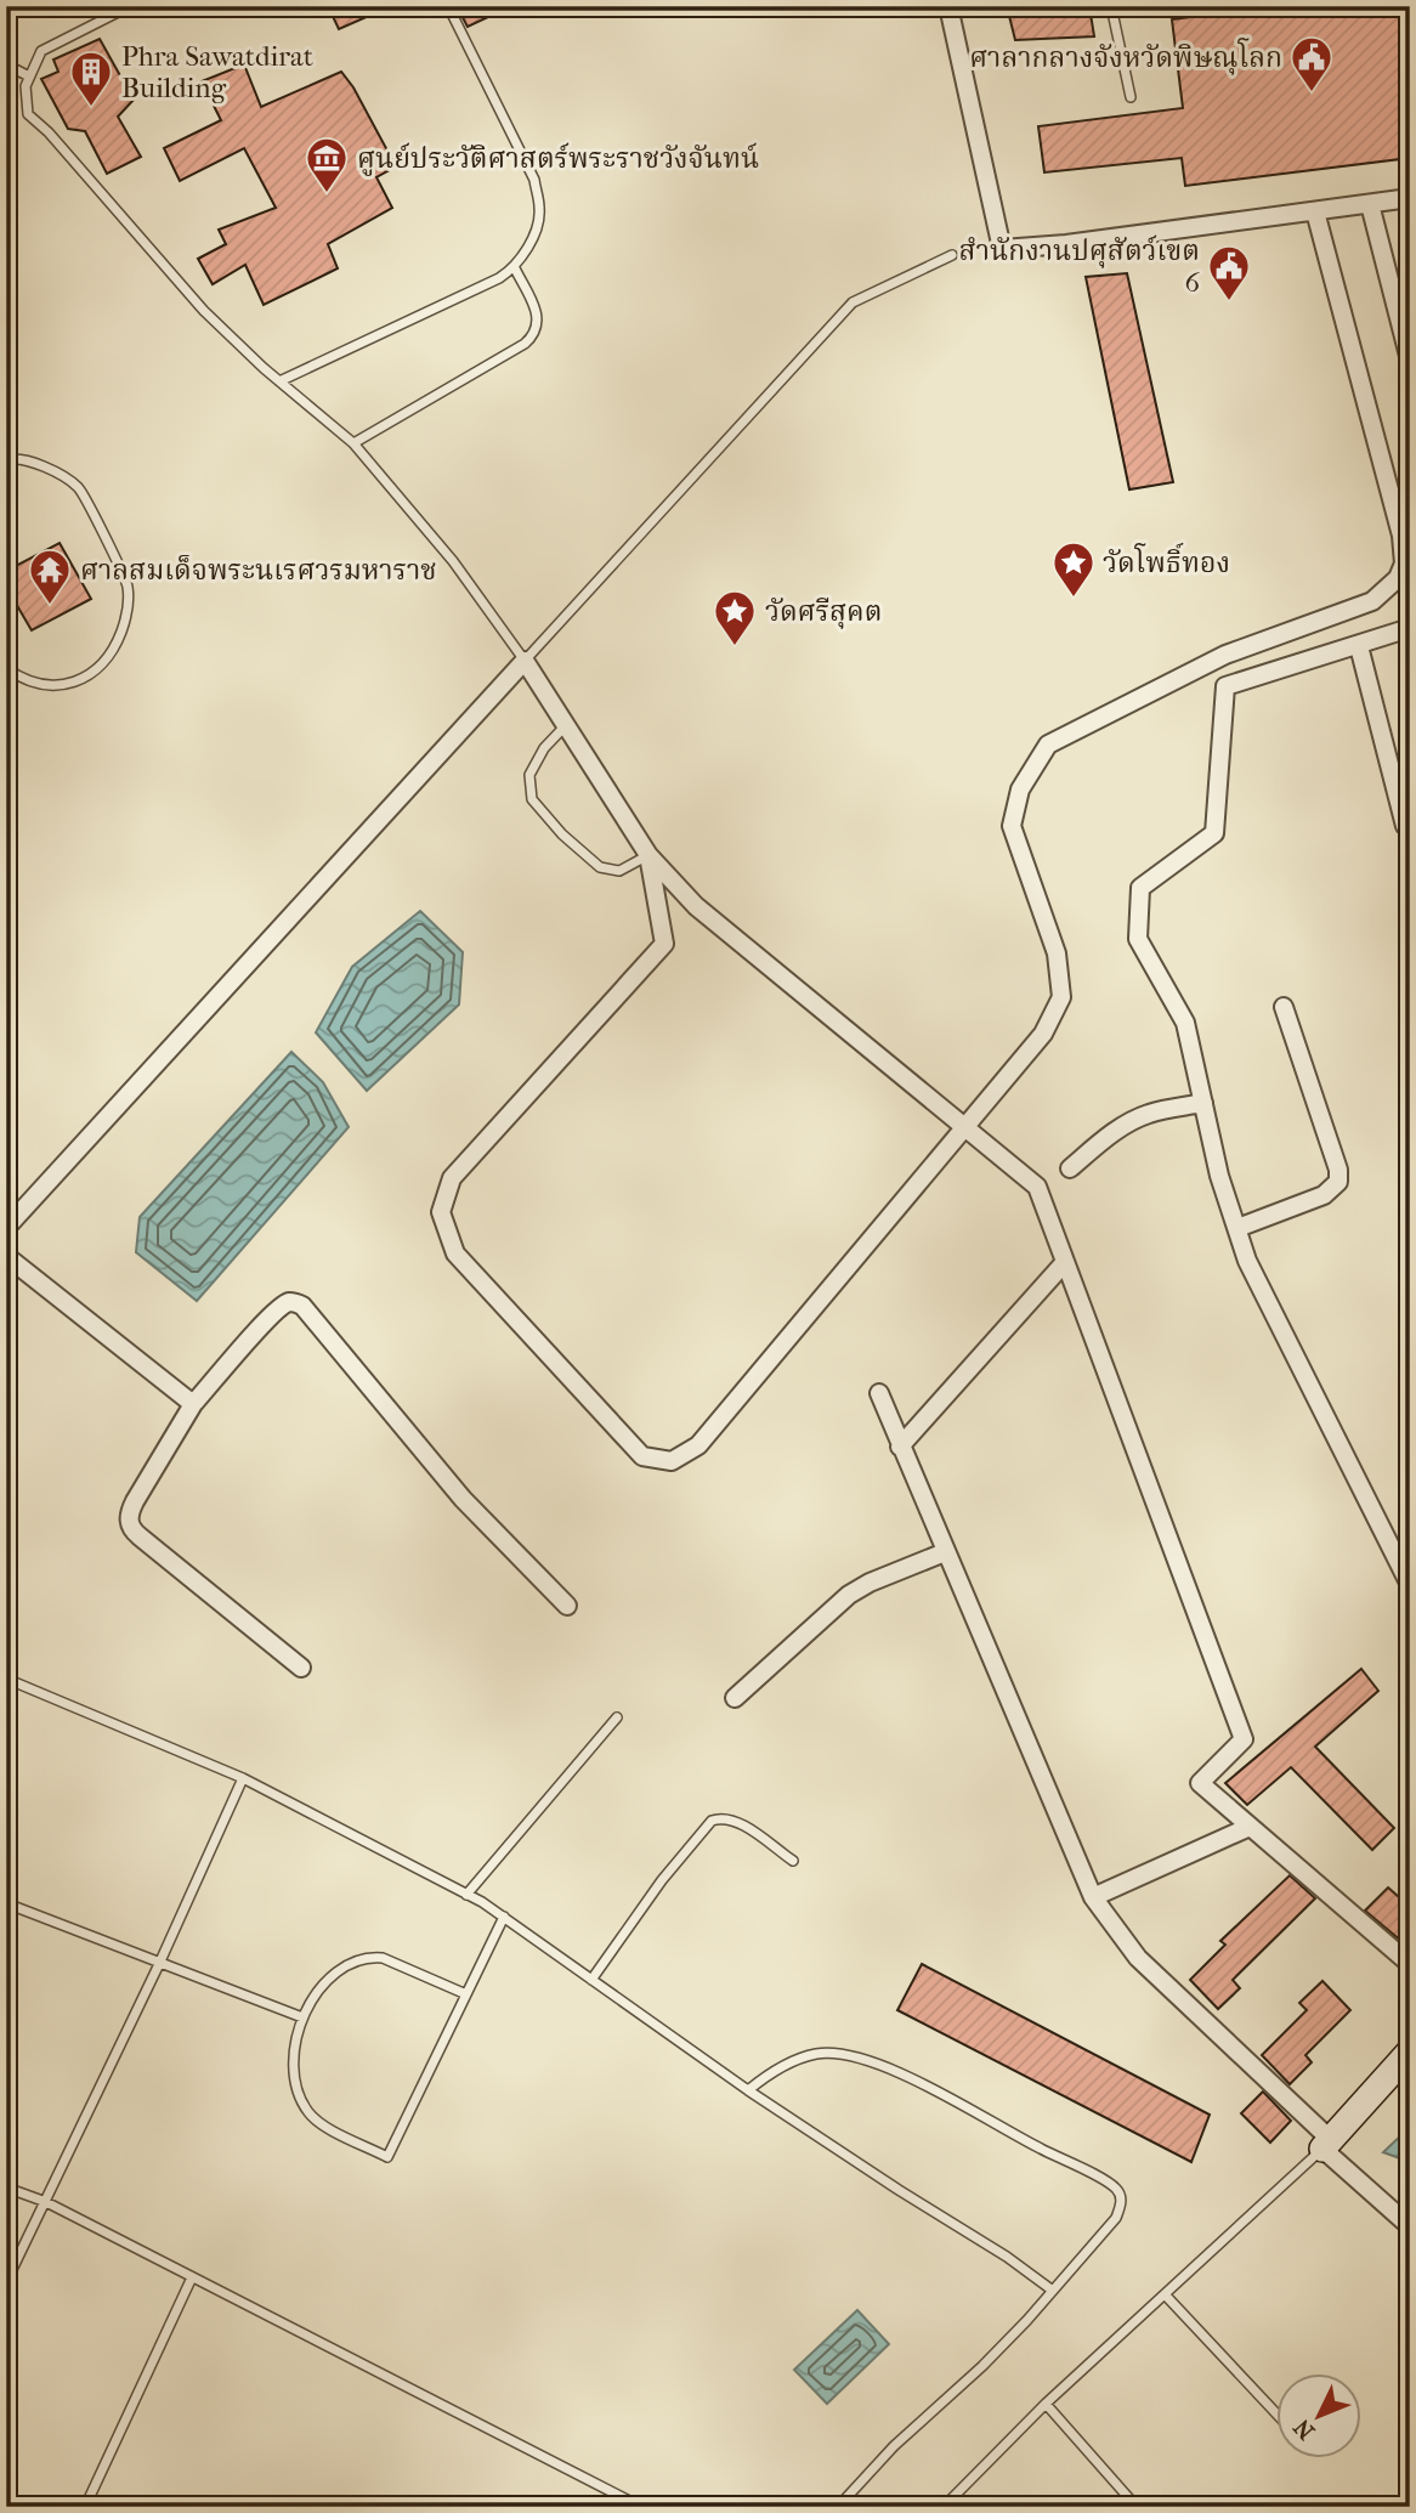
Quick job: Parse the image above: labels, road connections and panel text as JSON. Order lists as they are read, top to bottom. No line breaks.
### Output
{"places":{"public building":["ศาลากลางจังหวัดพิษณุโลก","สำนักงานปศุสัตว์เขต 6"],"building":["Phra Sawatdirat Building"],"museum":["ศูนย์ประวัติศาสตร์พระราชวังจันทน์"],"place":["วัดโพธิ์ทอง","วัดศรีสุคต"],"temple":["ศาลสมเด็จพระนเรศวรมหาราช"]},"north":"bottom left"}
